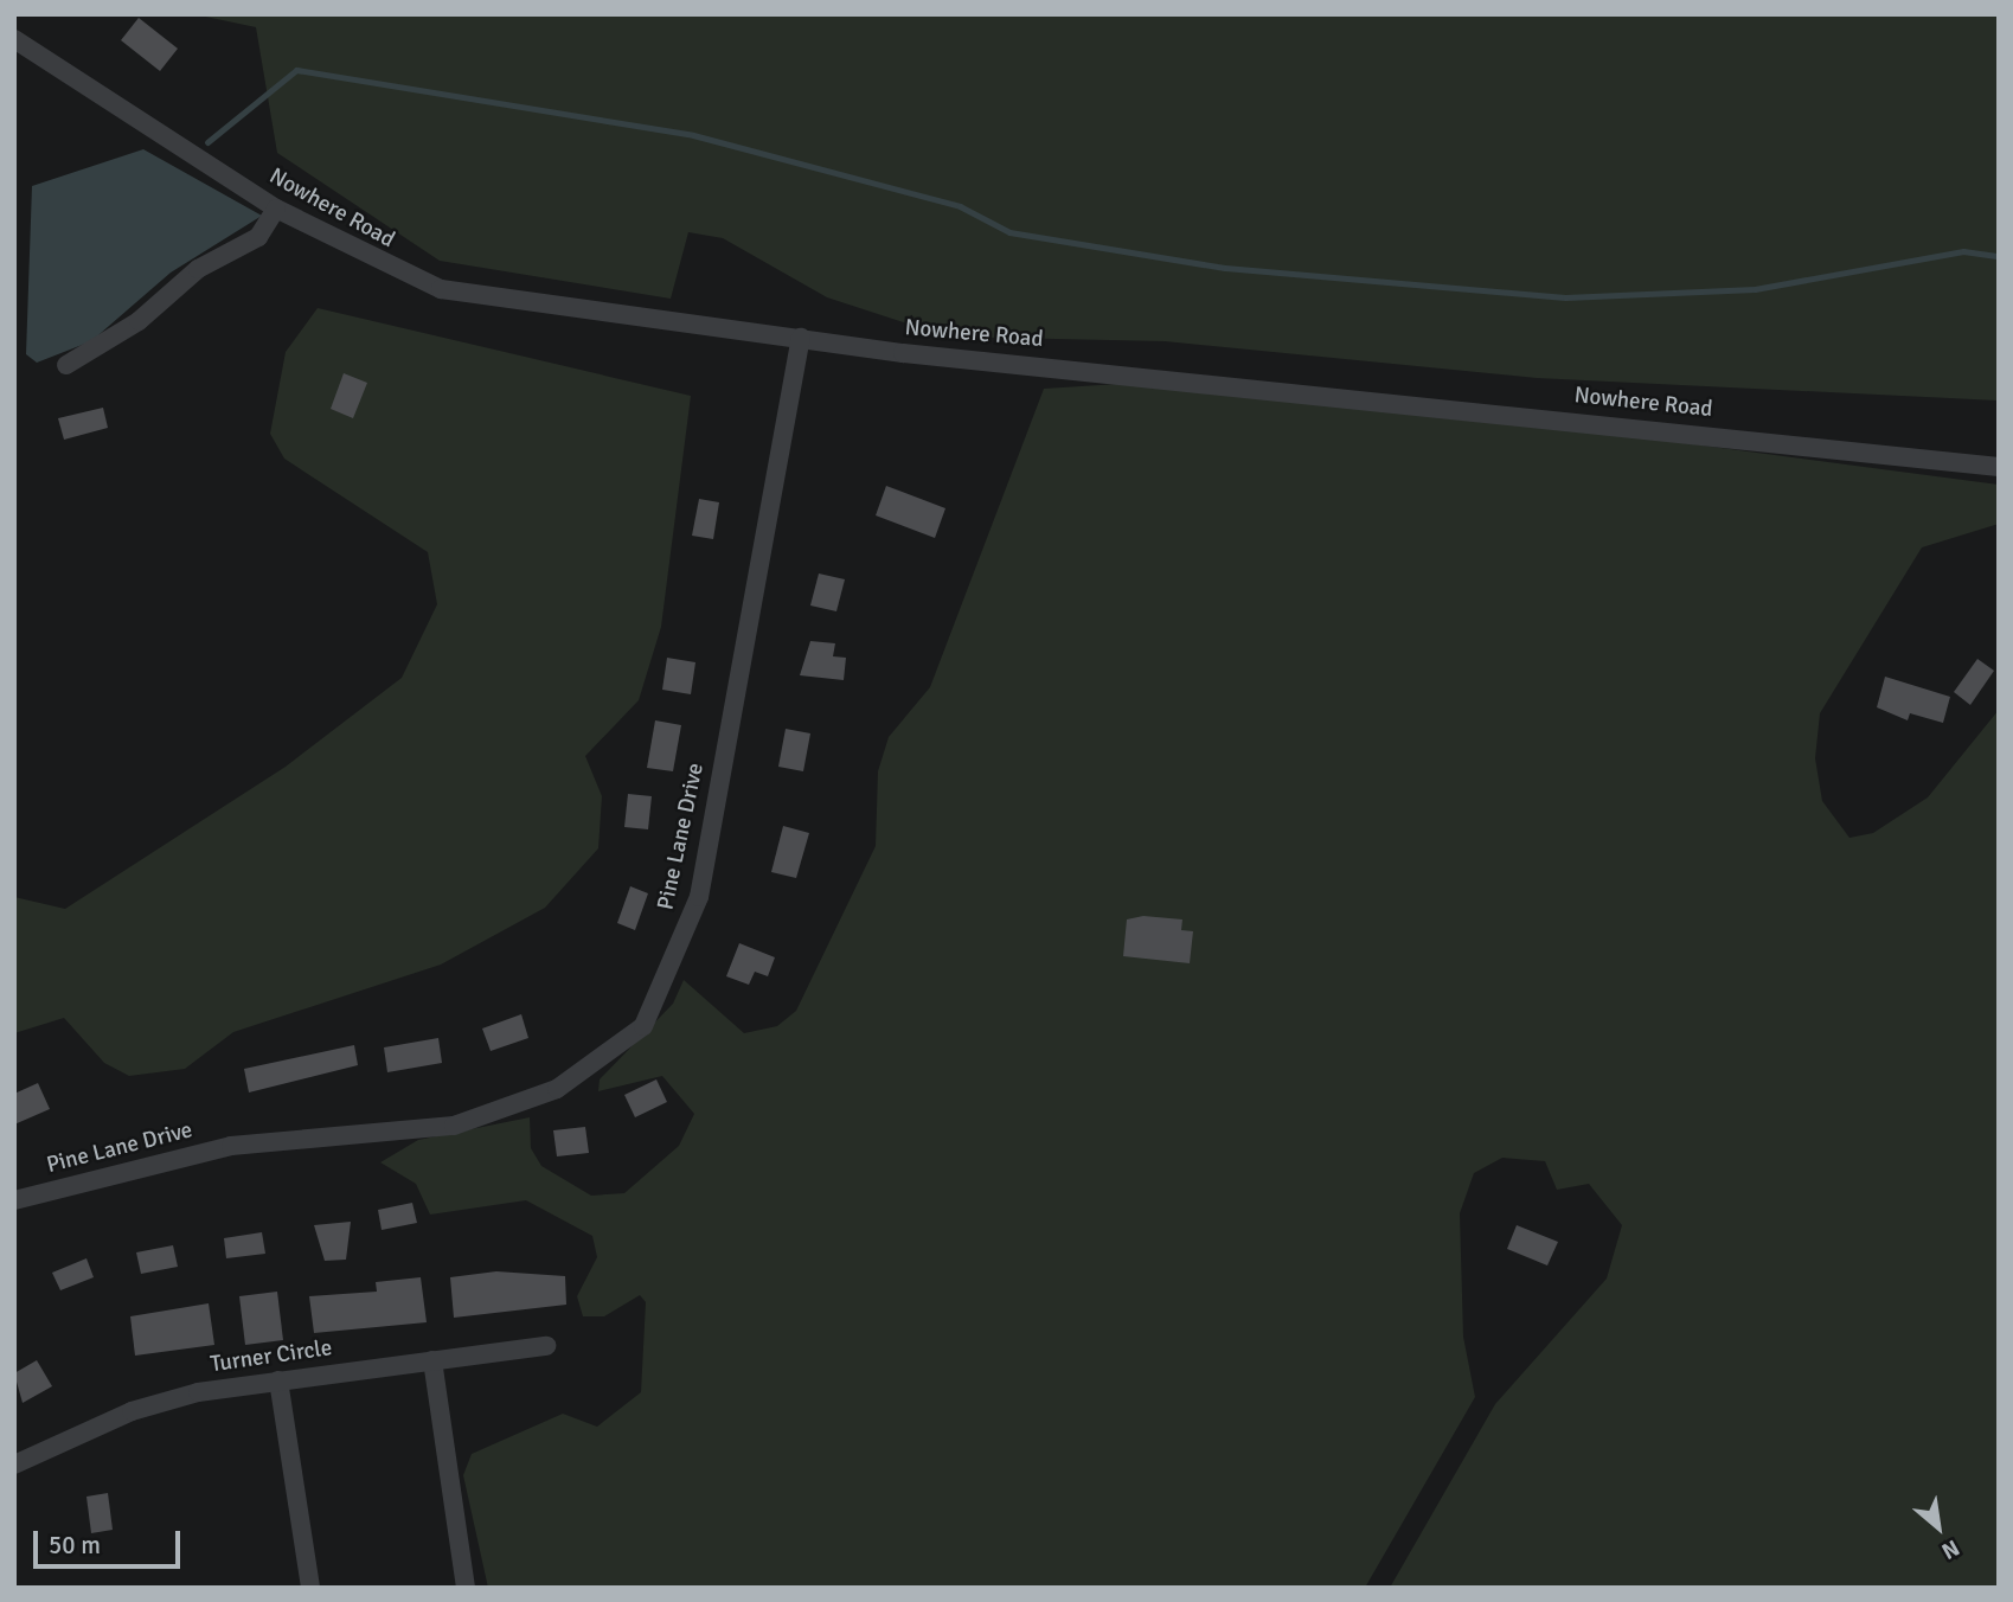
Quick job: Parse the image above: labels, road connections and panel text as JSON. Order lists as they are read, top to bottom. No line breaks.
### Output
{"streets":{"street":["Nowhere Road","Pine Lane Drive","Turner Circle"]},"crossings":[["Nowhere Road","Pine Lane Drive"]],"scale_bar":"50 m","north":"bottom right"}
